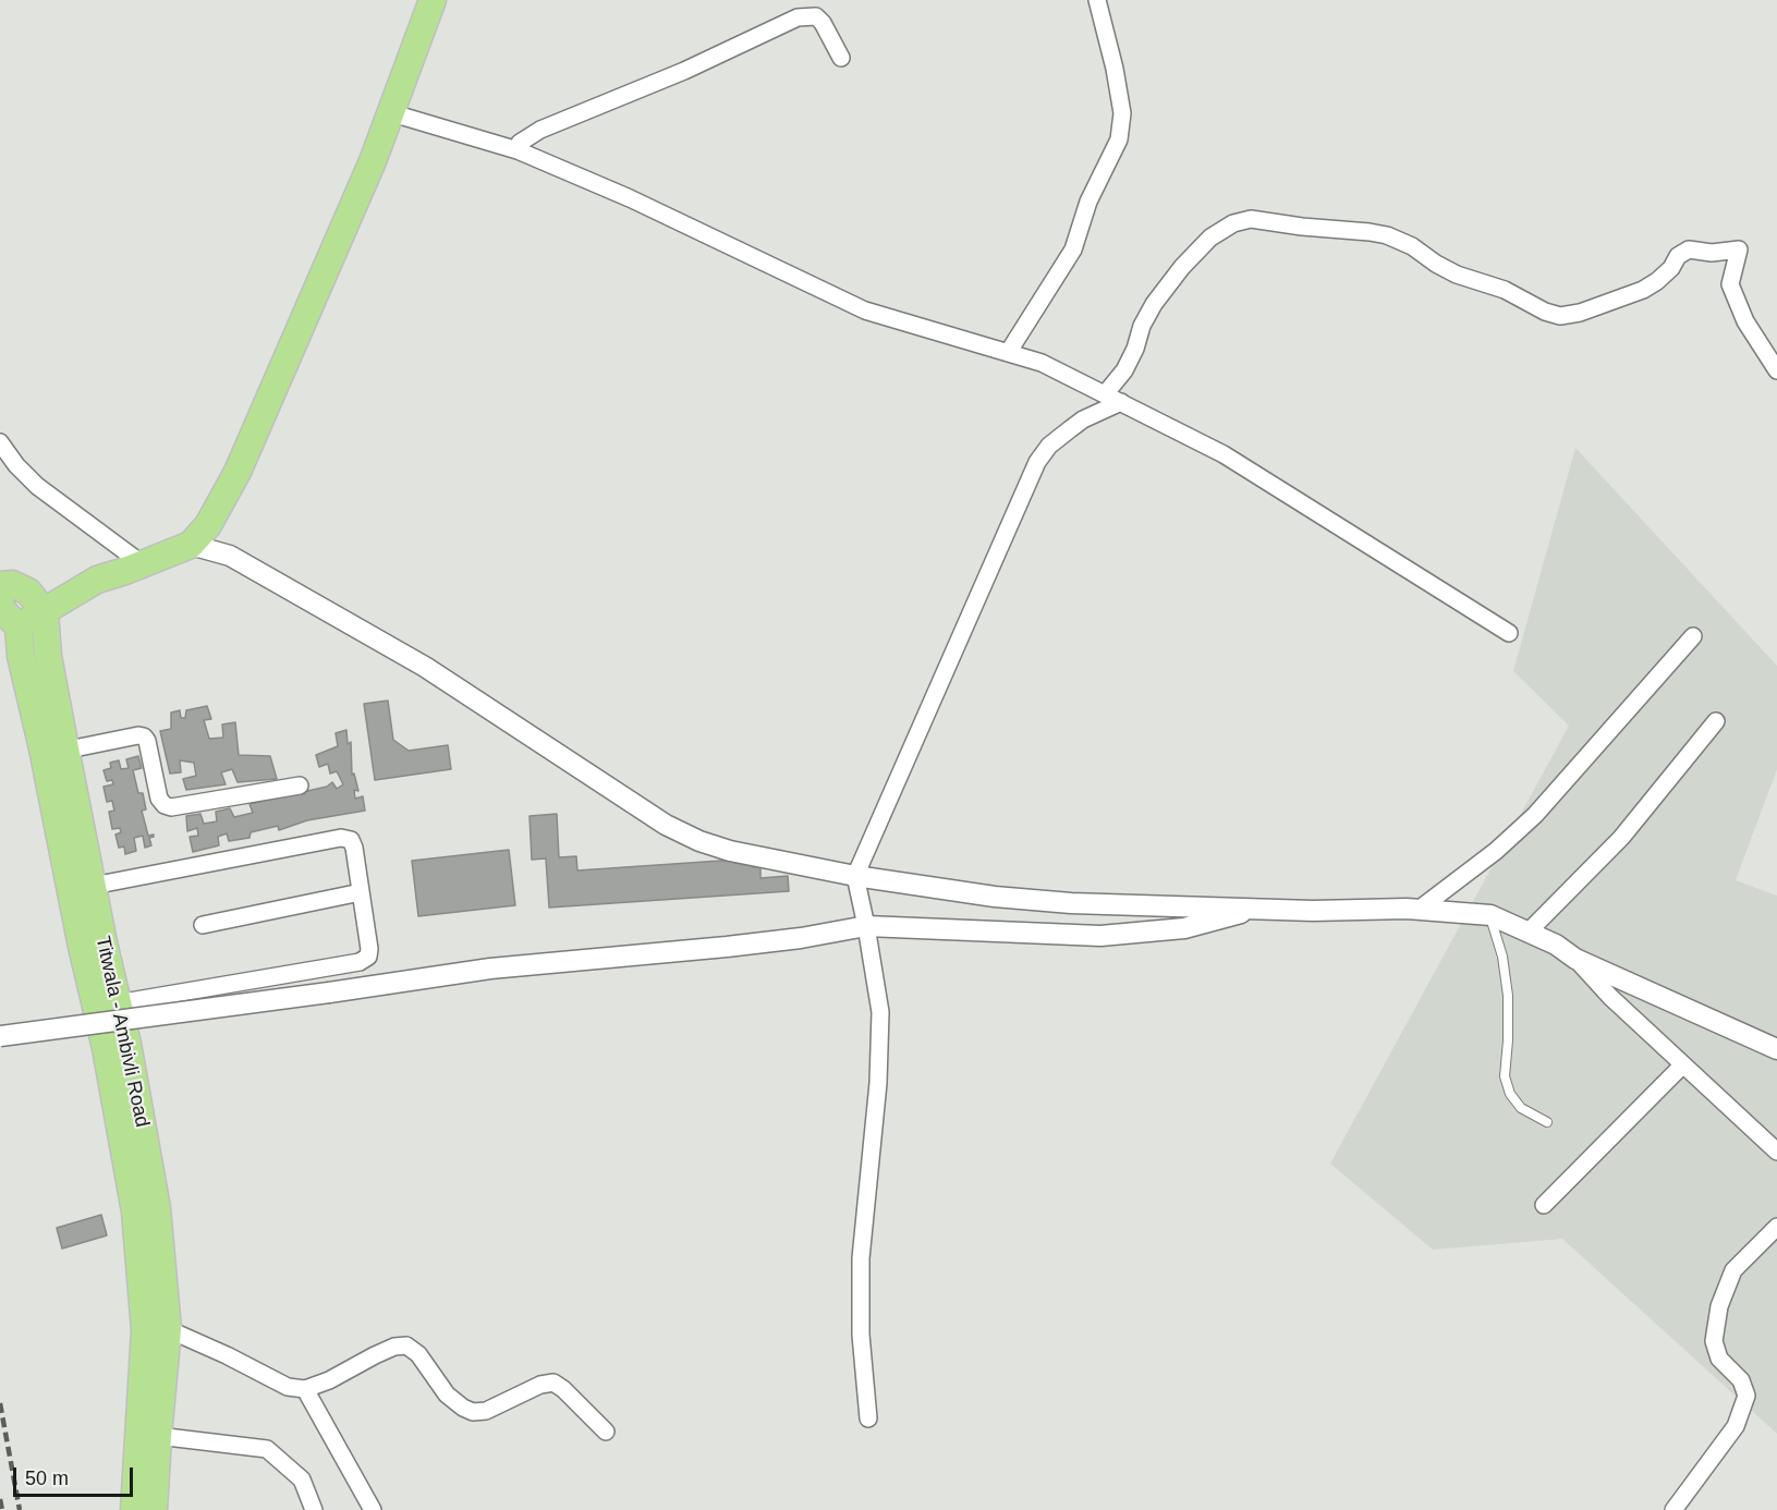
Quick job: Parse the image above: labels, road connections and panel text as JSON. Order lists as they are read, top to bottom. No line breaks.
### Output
{"streets":{"main road":["Titwala - Ambivli Road"]},"scale_bar":"50 m"}
